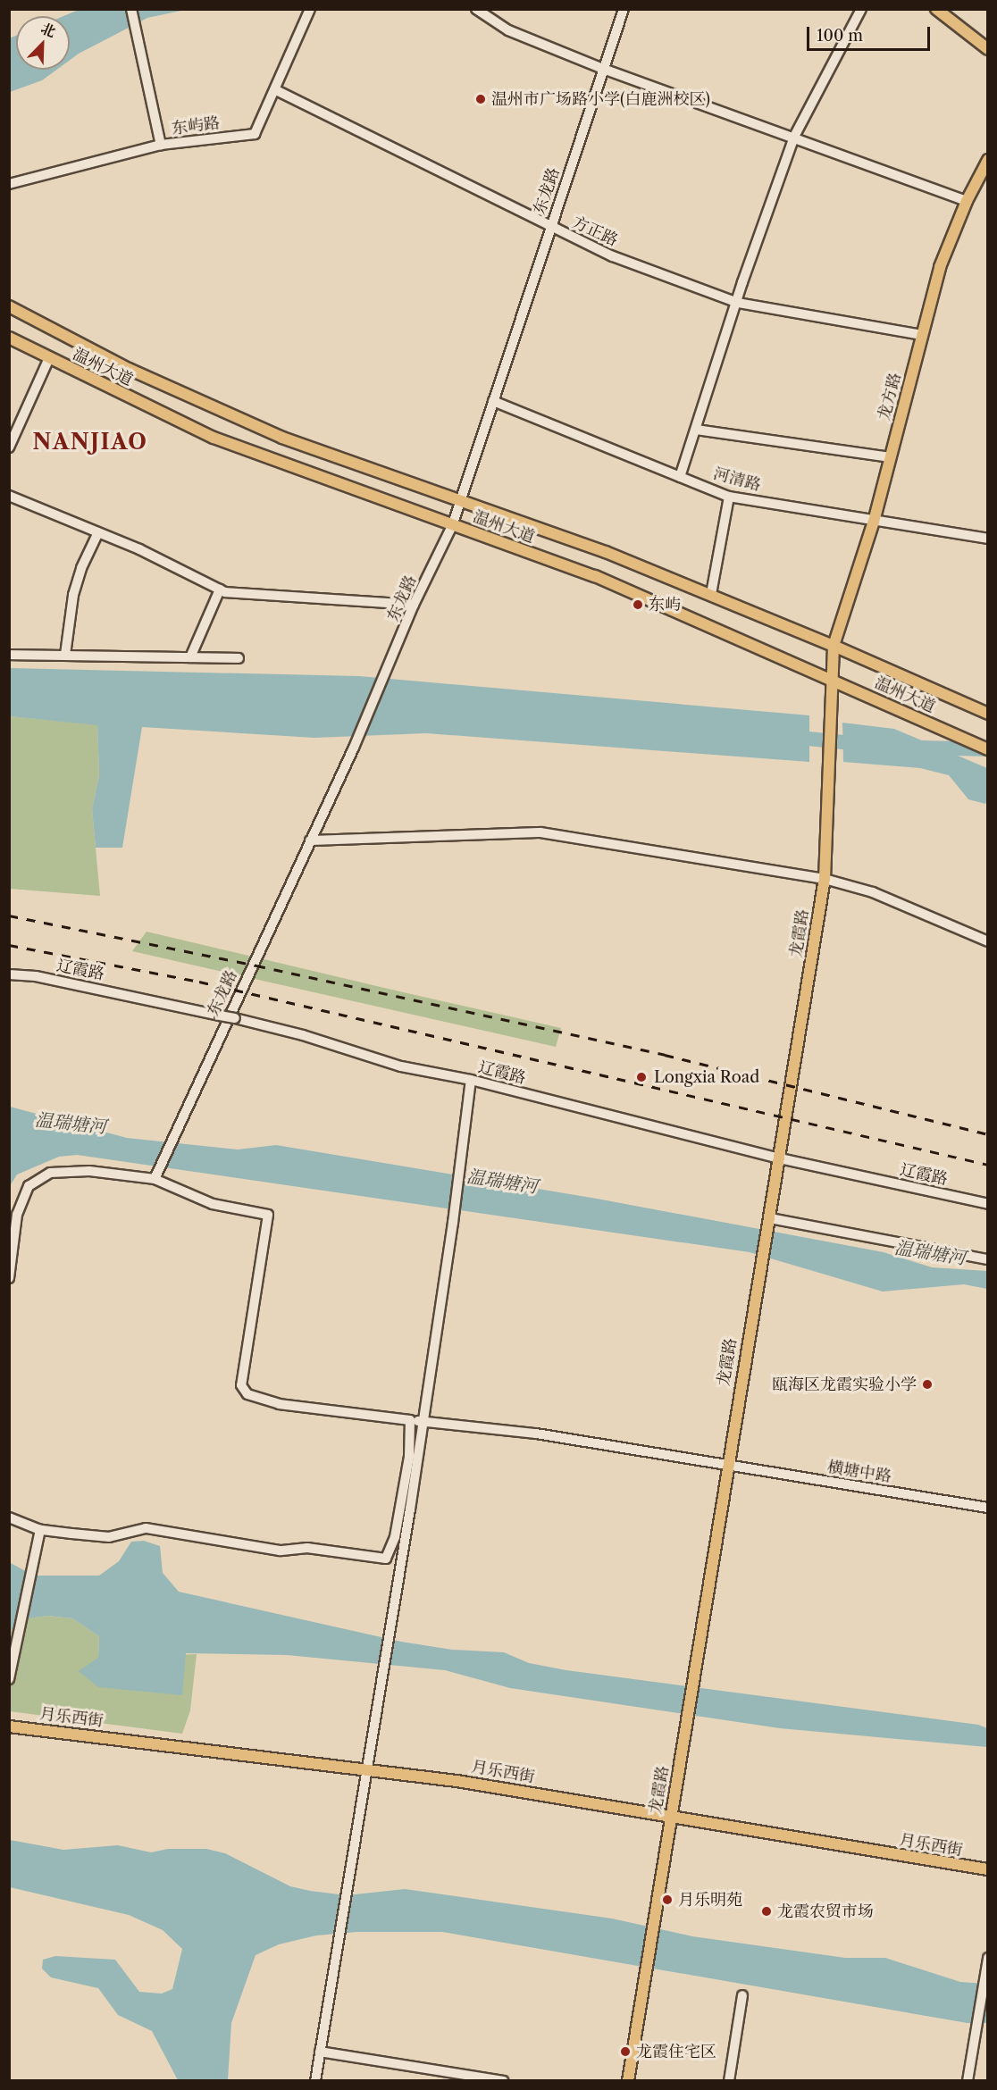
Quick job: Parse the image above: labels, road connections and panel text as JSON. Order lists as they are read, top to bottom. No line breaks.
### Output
{"streets":{"main road":["温州大道","龙方路","龙霞路","月乐西街"],"street":["东屿路","东龙路","方正路","河清路","辽霞路","横塘中路"]},"crossings":[["东屿路","方正路"],["东龙路","方正路"],["东龙路","温州大道"],["东龙路","河清路"],["东龙路","横塘中路"],["方正路","龙方路"],["温州大道","龙方路"],["温州大道","龙霞路"],["龙方路","河清路"],["龙方路","龙霞路"],["龙霞路","辽霞路"],["龙霞路","横塘中路"],["龙霞路","月乐西街"]],"districts":["NANJIAO"],"water":["温瑞塘河"],"places":["温州市广场路小学(白鹿洲校区)","东屿","Longxia Road","瓯海区龙霞实验小学","月乐明苑","龙霞农贸市场","龙霞住宅区"],"scale_bar":"100 m","north":"top right"}
